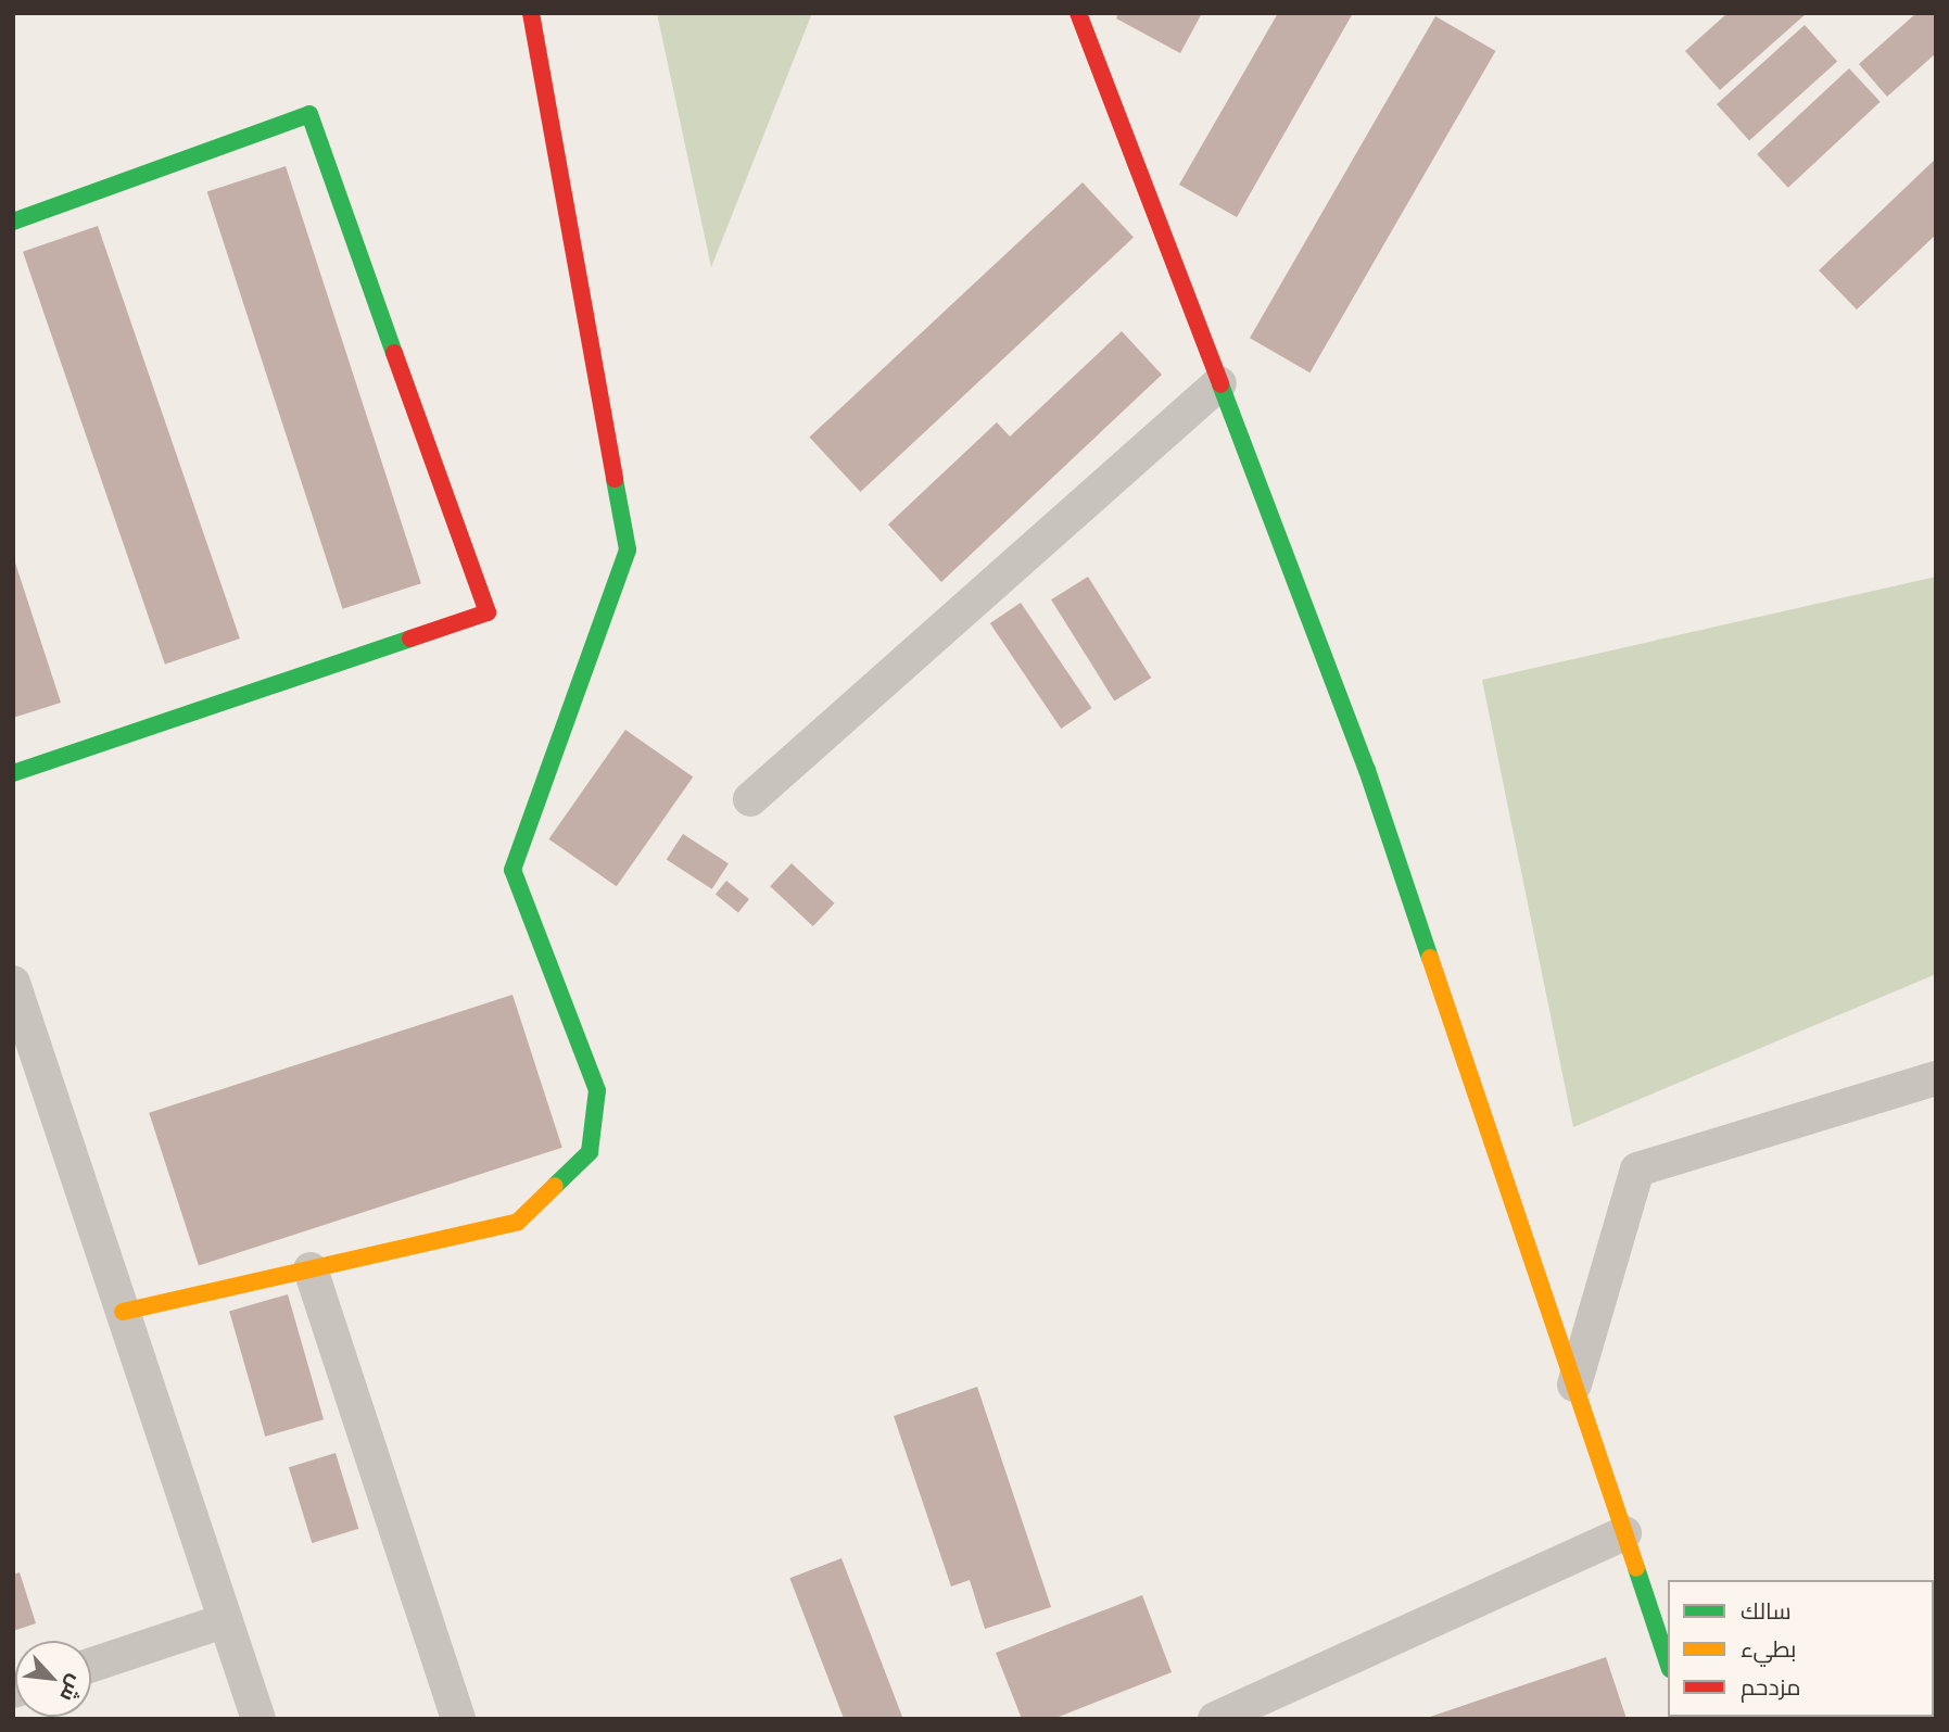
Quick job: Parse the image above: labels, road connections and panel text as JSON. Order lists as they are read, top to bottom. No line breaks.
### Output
{"legend":["سالك","بطيء","مزدحم"],"north":"bottom right"}
